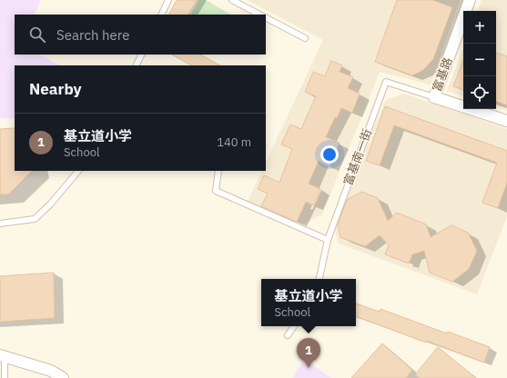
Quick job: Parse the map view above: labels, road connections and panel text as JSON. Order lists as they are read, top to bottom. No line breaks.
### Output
{"streets":{"street":["富基路"],"lane":["富基南一街"]},"crossings":[["富基路","富基南一街"]],"page":{"map_buttons":["+","−"],"search":"Search here","heading":"Nearby","list":[{"mark":"1","name":"基立道小学","note":"School","value":"140 m"}],"popup":["基立道小学","School"],"pins":"1"}}
